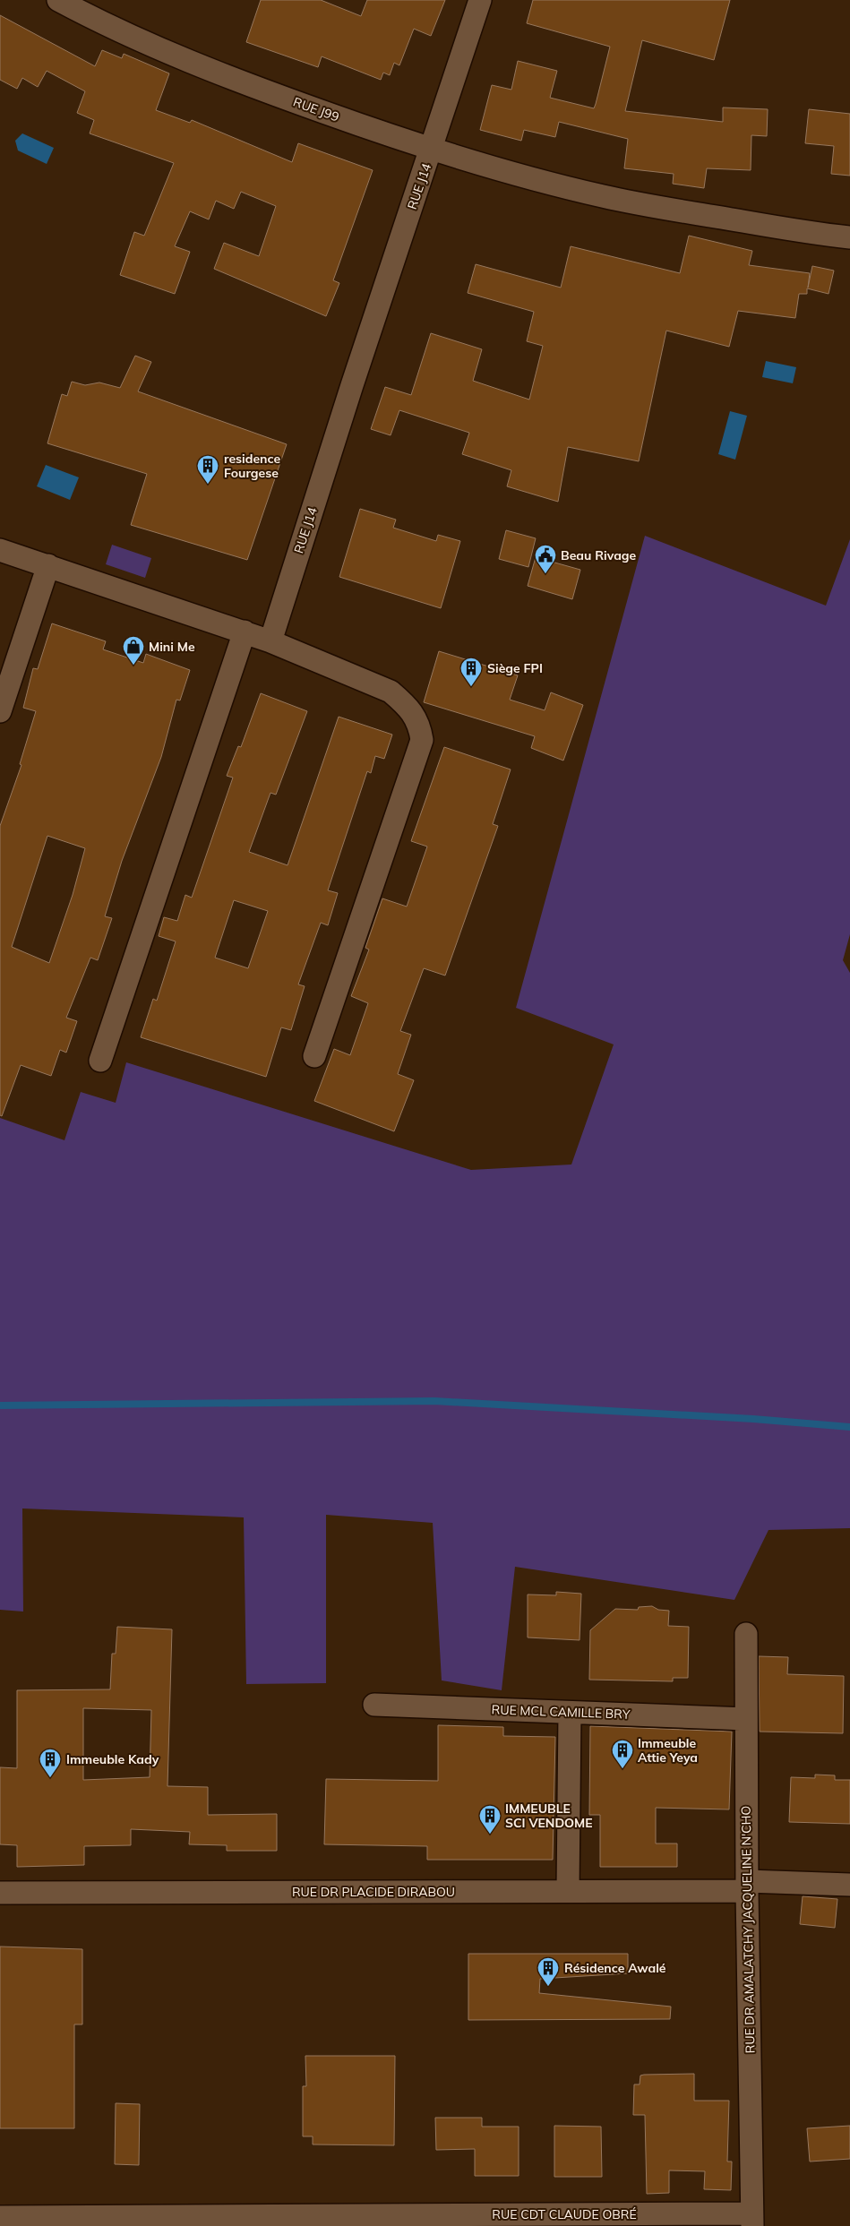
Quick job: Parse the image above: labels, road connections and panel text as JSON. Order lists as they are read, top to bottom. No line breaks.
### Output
{"streets":{"street":["RUE J99","RUE J14","RUE MCL CAMILLE BRY","RUE DR PLACIDE DIRABOU","RUE DR AMALATCHY JACQUELINE N'CHO","RUE CDT CLAUDE OBRÉ"]},"crossings":[["RUE J99","RUE J14"],["RUE MCL CAMILLE BRY","RUE DR AMALATCHY JACQUELINE N'CHO"],["RUE DR PLACIDE DIRABOU","RUE DR AMALATCHY JACQUELINE N'CHO"],["RUE DR AMALATCHY JACQUELINE N'CHO","RUE CDT CLAUDE OBRÉ"]],"places":{"building":["residence Fourgese","Siège FPI","Immeuble Attie Yeya","Immeuble Kady","IMMEUBLE SCI VENDOME","Résidence Awalé"],"public building":["Beau Rivage"],"shop":["Mini Me"]}}
